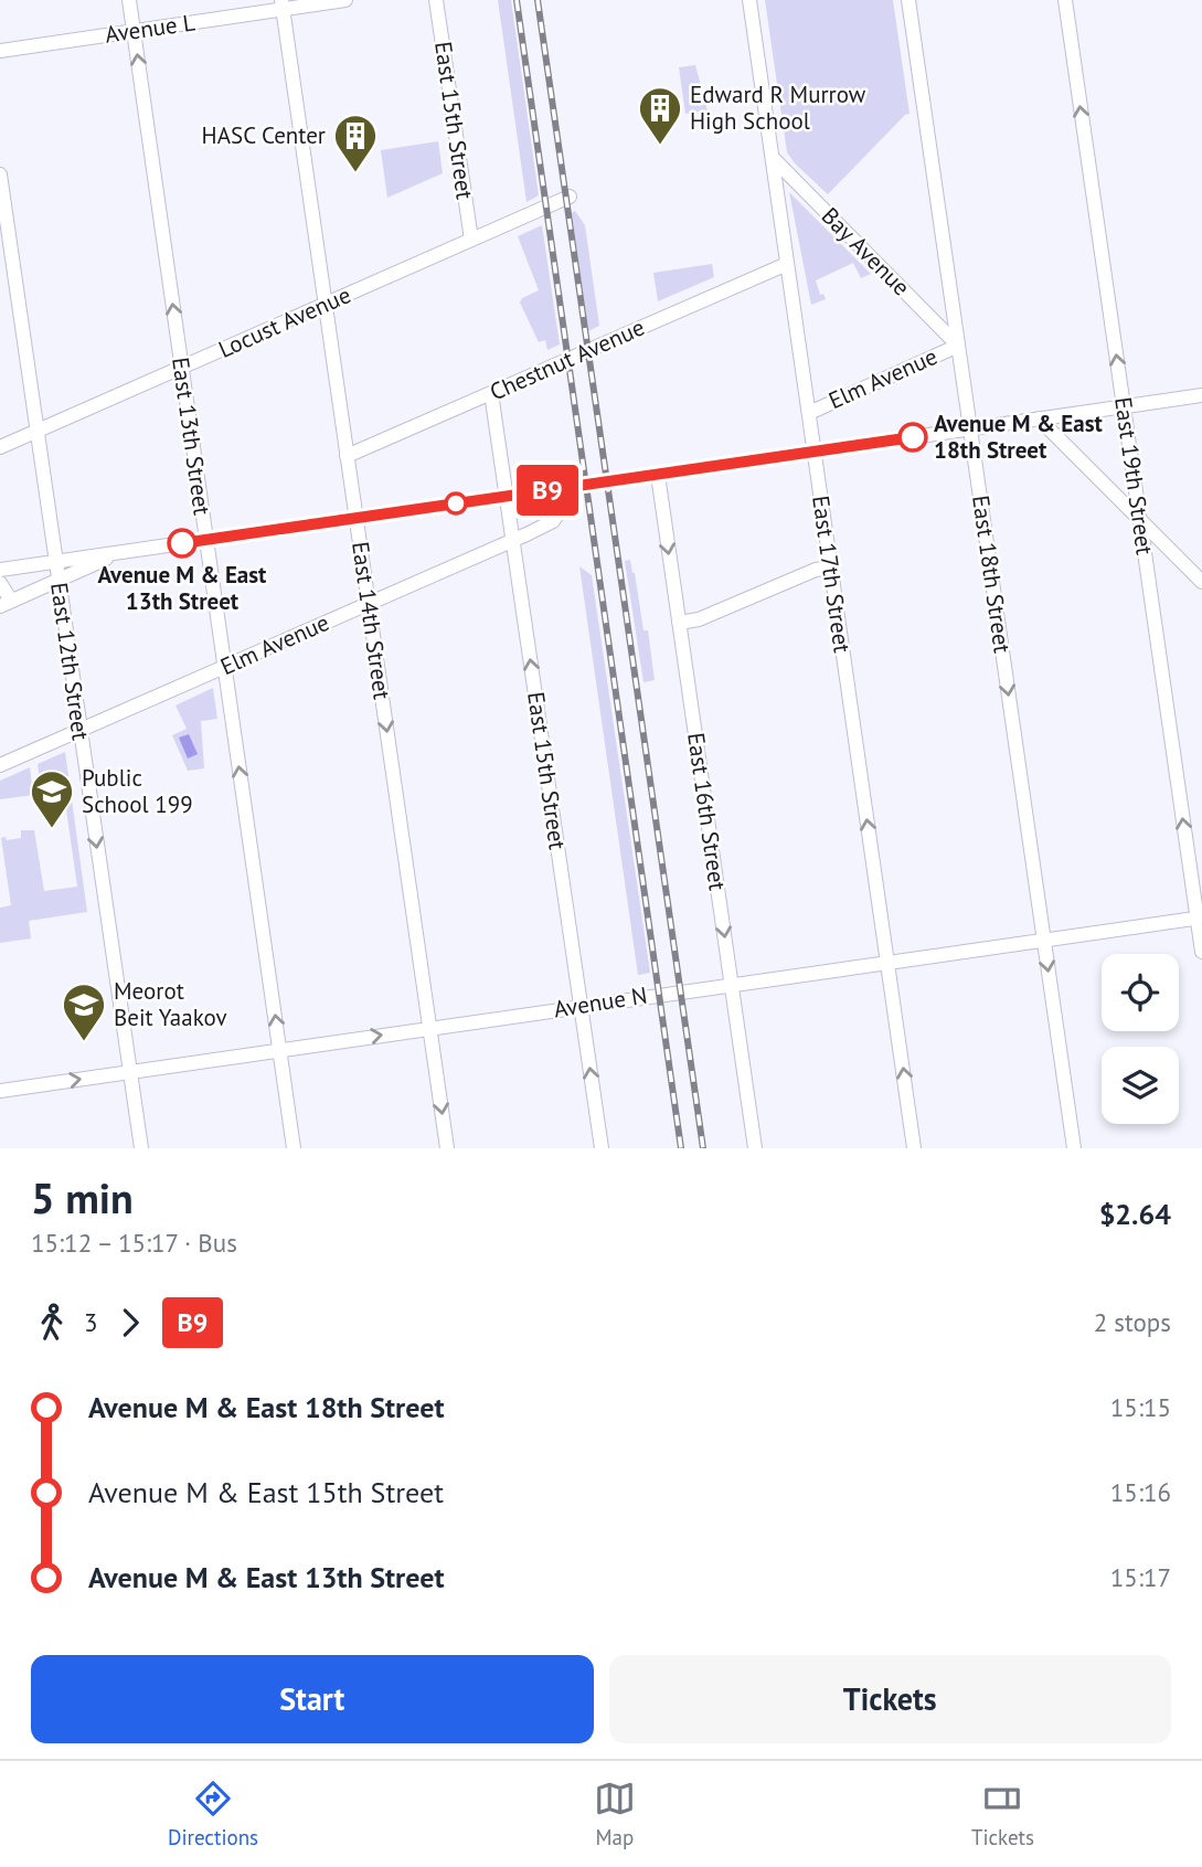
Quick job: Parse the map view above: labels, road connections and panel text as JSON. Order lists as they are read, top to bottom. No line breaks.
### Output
{"streets":{"street":["Avenue L","East 15th Street","Bay Avenue","Locust Avenue","Chestnut Avenue","Elm Avenue","East 13th Street","East 19th Street","East 17th Street","East 18th Street","East 14th Street","East 12th Street","East 16th Street","Avenue N"]},"crossings":[["Avenue L","East 13th Street"],["Avenue L","East 14th Street"],["East 15th Street","Locust Avenue"],["East 15th Street","Chestnut Avenue"],["East 15th Street","Elm Avenue"],["East 15th Street","Avenue N"],["Bay Avenue","Elm Avenue"],["Bay Avenue","East 17th Street"],["Bay Avenue","East 18th Street"],["Locust Avenue","East 13th Street"],["Locust Avenue","East 14th Street"],["Locust Avenue","East 12th Street"],["Chestnut Avenue","East 17th Street"],["Chestnut Avenue","East 14th Street"],["Elm Avenue","East 13th Street"],["Elm Avenue","East 17th Street"],["Elm Avenue","East 18th Street"],["Elm Avenue","East 14th Street"],["Elm Avenue","East 12th Street"],["East 13th Street","Avenue N"],["East 19th Street","Avenue N"],["East 17th Street","Avenue N"],["East 18th Street","Avenue N"],["East 14th Street","Avenue N"],["East 12th Street","Avenue N"],["East 16th Street","Avenue N"]],"one_way":["East 15th Street","East 13th Street","East 19th Street","East 17th Street","East 18th Street","East 14th Street","East 12th Street","East 16th Street"],"places":{"building":["Edward R Murrow High School","HASC Center"],"other":["Avenue M & East 18th Street","Avenue M & East 13th Street"],"school or university":["Public School 199","Meorot Beit Yaakov"]},"lines":["bus line B9"],"page":{"on_map":"B9","heading":["5 min","15:12 – 15:17 · Bus","$2.64"],"legs":["3","B9","2 stops"],"list":[{"name":"Avenue M & East 18th Street","value":"15:15"},{"name":"Avenue M & East 15th Street","value":"15:16"},{"name":"Avenue M & East 13th Street","value":"15:17"}],"buttons":["Start","Tickets"],"tabs":["Directions","Map","Tickets"]}}
